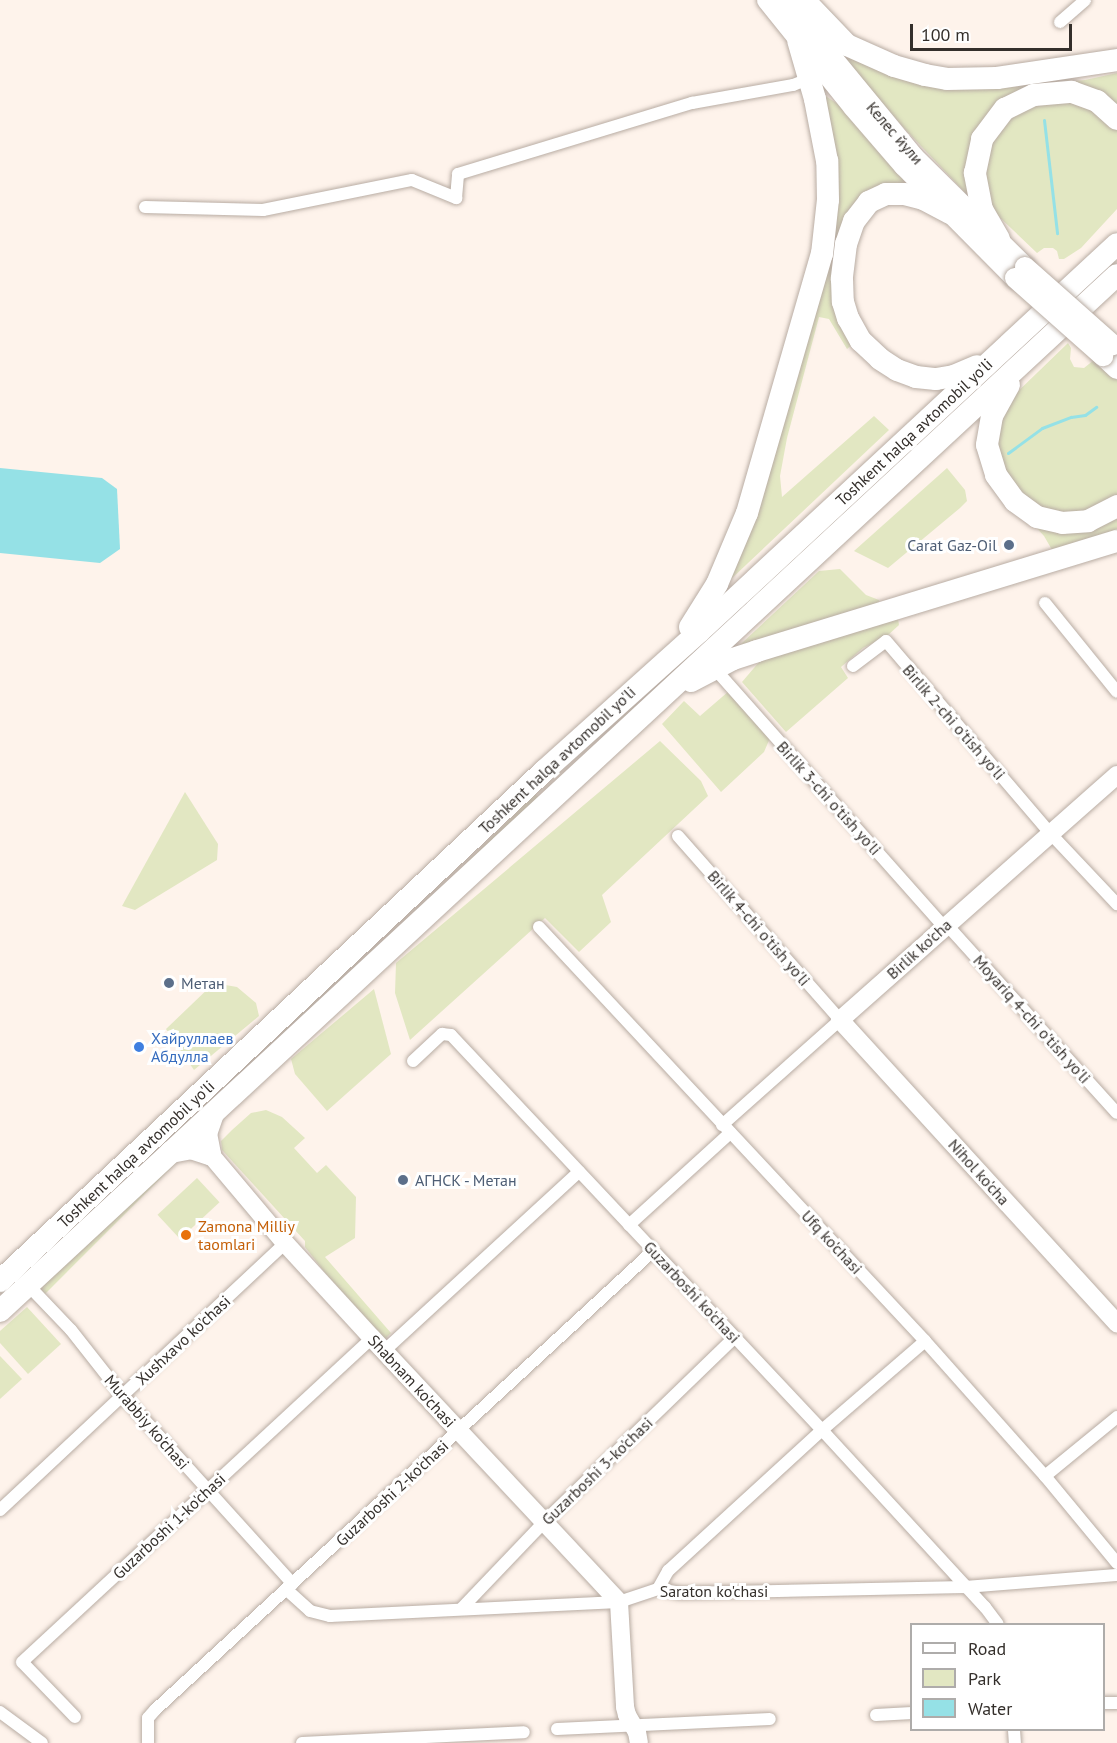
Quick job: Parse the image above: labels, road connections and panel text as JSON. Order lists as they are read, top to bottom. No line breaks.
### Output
{"streets":{"highway":["Toshkent halqa avtomobil yo'li"],"main road":["Келес йули"],"street":["Birlik 2-chi o'tish yo'li","Birlik 3-chi o'tish yo'li","Birlik 4-chi o'tish yo'li","Birlik ko'cha","Moyariq 4-chi o'tish yo'li","Nihol ko'cha","Ufq ko'chasi","Guzarboshi ko'chasi","Xushxavo ko'chasi","Shabnam ko'chasi","Murabbiy ko'chasi","Guzarboshi 3-ko'chasi","Guzarboshi 2-ko'chasi","Guzarboshi 1-ko'chasi","Saraton ko'chasi"]},"crossings":[["Toshkent halqa avtomobil yo'li","Murabbiy ko'chasi"],["Birlik 2-chi o'tish yo'li","Birlik ko'cha"],["Birlik 3-chi o'tish yo'li","Birlik ko'cha"],["Birlik 3-chi o'tish yo'li","Moyariq 4-chi o'tish yo'li"],["Birlik 4-chi o'tish yo'li","Birlik ko'cha"],["Birlik 4-chi o'tish yo'li","Nihol ko'cha"],["Birlik ko'cha","Moyariq 4-chi o'tish yo'li"],["Birlik ko'cha","Nihol ko'cha"],["Birlik ko'cha","Ufq ko'chasi"],["Birlik ko'cha","Guzarboshi ko'chasi"],["Guzarboshi ko'chasi","Guzarboshi 3-ko'chasi"],["Guzarboshi ko'chasi","Guzarboshi 2-ko'chasi"],["Guzarboshi ko'chasi","Guzarboshi 1-ko'chasi"],["Guzarboshi ko'chasi","Saraton ko'chasi"],["Xushxavo ko'chasi","Shabnam ko'chasi"],["Xushxavo ko'chasi","Murabbiy ko'chasi"],["Shabnam ko'chasi","Guzarboshi 3-ko'chasi"],["Shabnam ko'chasi","Guzarboshi 2-ko'chasi"],["Shabnam ko'chasi","Guzarboshi 1-ko'chasi"],["Shabnam ko'chasi","Saraton ko'chasi"],["Murabbiy ko'chasi","Guzarboshi 2-ko'chasi"],["Murabbiy ko'chasi","Guzarboshi 1-ko'chasi"],["Murabbiy ko'chasi","Saraton ko'chasi"],["Guzarboshi 3-ko'chasi","Saraton ko'chasi"],["Guzarboshi 2-ko'chasi","Saraton ko'chasi"]],"places":["Carat Gaz-Oil","Метан","Хайруллаев Абдулла","АГНСК - Метан","Zamona Milliy taomlari"],"legend":["Road","Park","Water"],"scale_bar":"100 m"}
